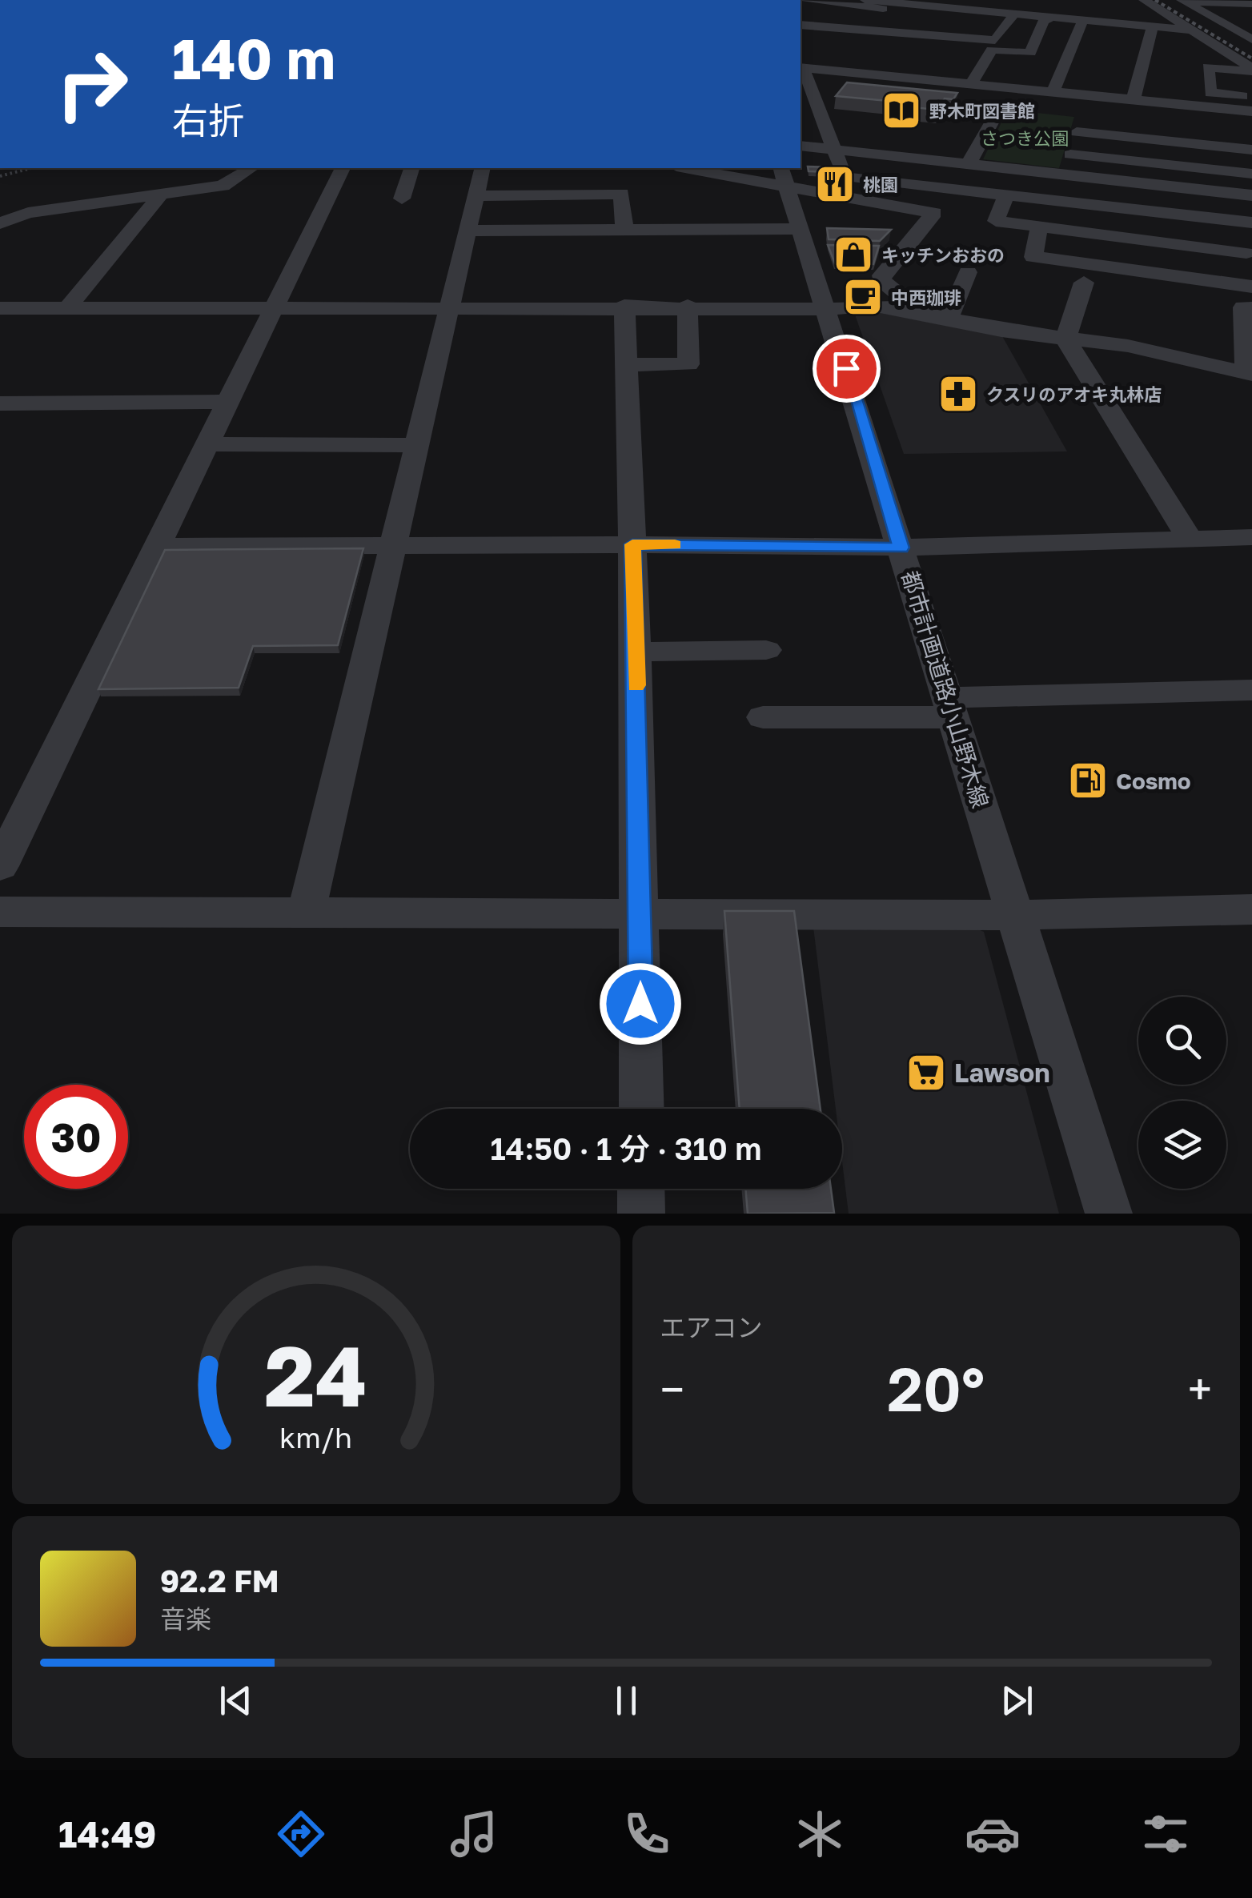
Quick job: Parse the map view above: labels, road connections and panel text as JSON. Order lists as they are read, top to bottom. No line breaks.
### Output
{"streets":{"street":["都市計画道路小山野木線"]},"parks":["さつき公園"],"places":{"library":["野木町図書館"],"restaurant":["桃園"],"shop":["キッチンおおの"],"cafe":["中西珈琲"],"pharmacy":["クスリのアオキ丸林店"],"fuel station":["Cosmo"],"supermarket":["Lawson"]},"page":{"turn":["140 m","右折"],"limit":"30","trip":"14:50 · 1 分 · 310 m","tile":"エアコン","heat":["−","20°","+"],"song":["92.2 FM","音楽"],"tabs":"14:49","gauge":["24","km/h"]}}
